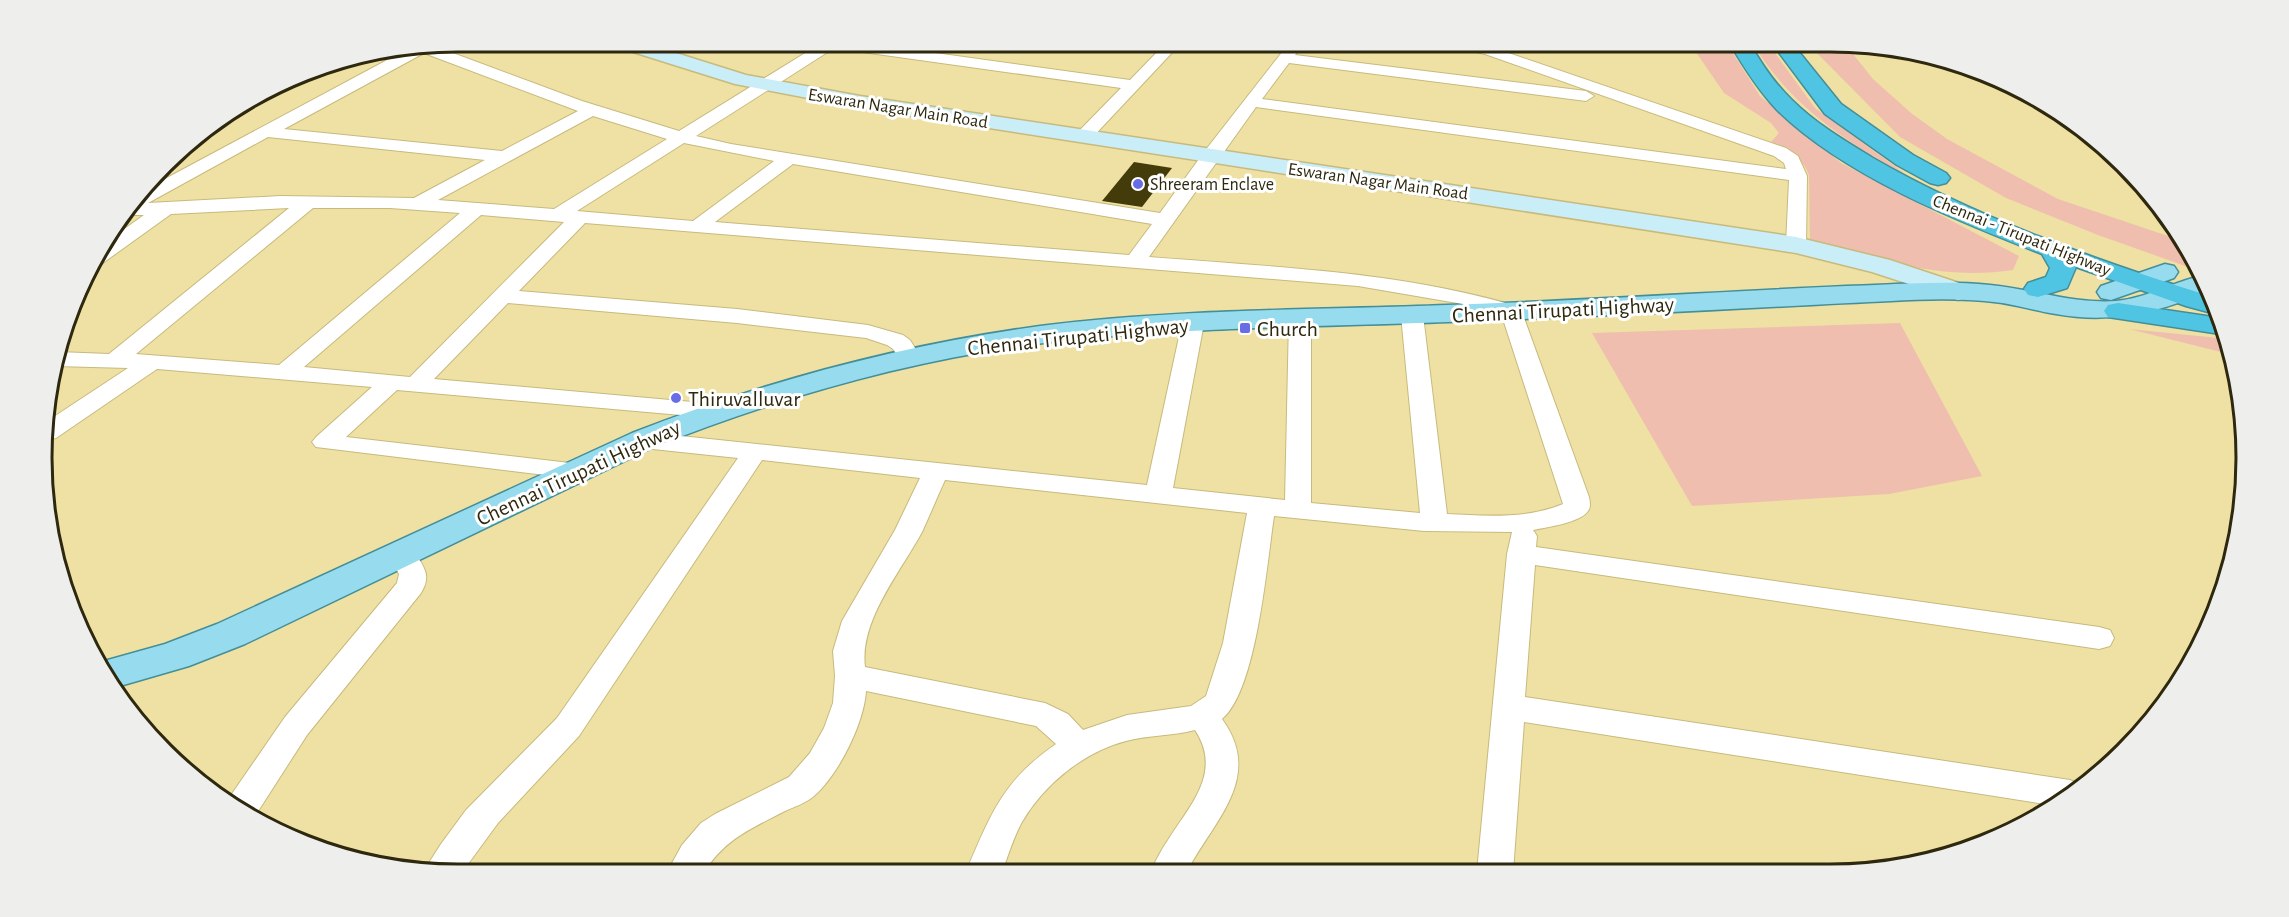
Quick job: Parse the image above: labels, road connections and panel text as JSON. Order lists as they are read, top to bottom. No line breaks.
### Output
{"streets":{"highway":["Chennai - Tirupati Highway"],"main road":["Chennai Tirupati Highway"],"street":["Eswaran Nagar Main Road"]},"crossings":[["Eswaran Nagar Main Road","Chennai Tirupati Highway"]],"places":{"other":["Shreeram Enclave","Thiruvalluvar"],"transit":["Church"]}}
